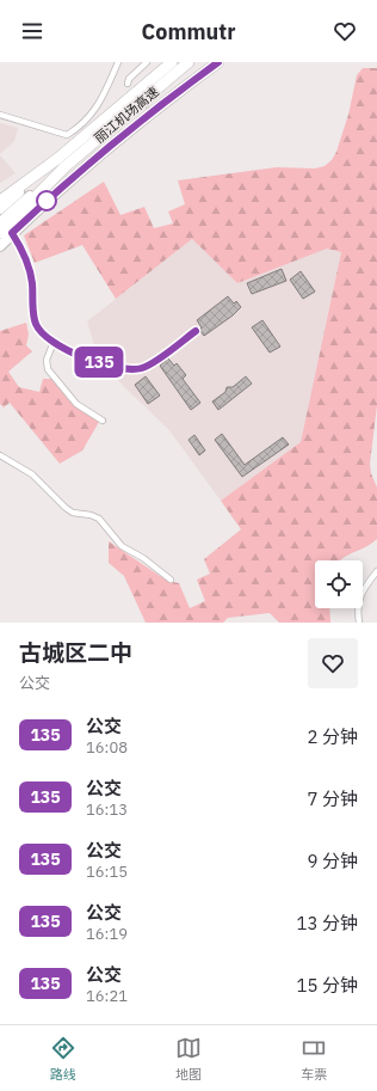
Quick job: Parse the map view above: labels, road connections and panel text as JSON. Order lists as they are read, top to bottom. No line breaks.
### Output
{"streets":{"highway":["丽江机场高速"]},"lines":["bus line 135"],"page":{"header":"Commutr","on_map":"135","heading":["古城区二中","公交"],"list":[{"mark":"135","name":"公交","note":"16:08","value":"2 分钟"},{"mark":"135","name":"公交","note":"16:13","value":"7 分钟"},{"mark":"135","name":"公交","note":"16:15","value":"9 分钟"},{"mark":"135","name":"公交","note":"16:19","value":"13 分钟"},{"mark":"135","name":"公交","note":"16:21","value":"15 分钟"}],"tabs":["路线","地图","车票"]}}
